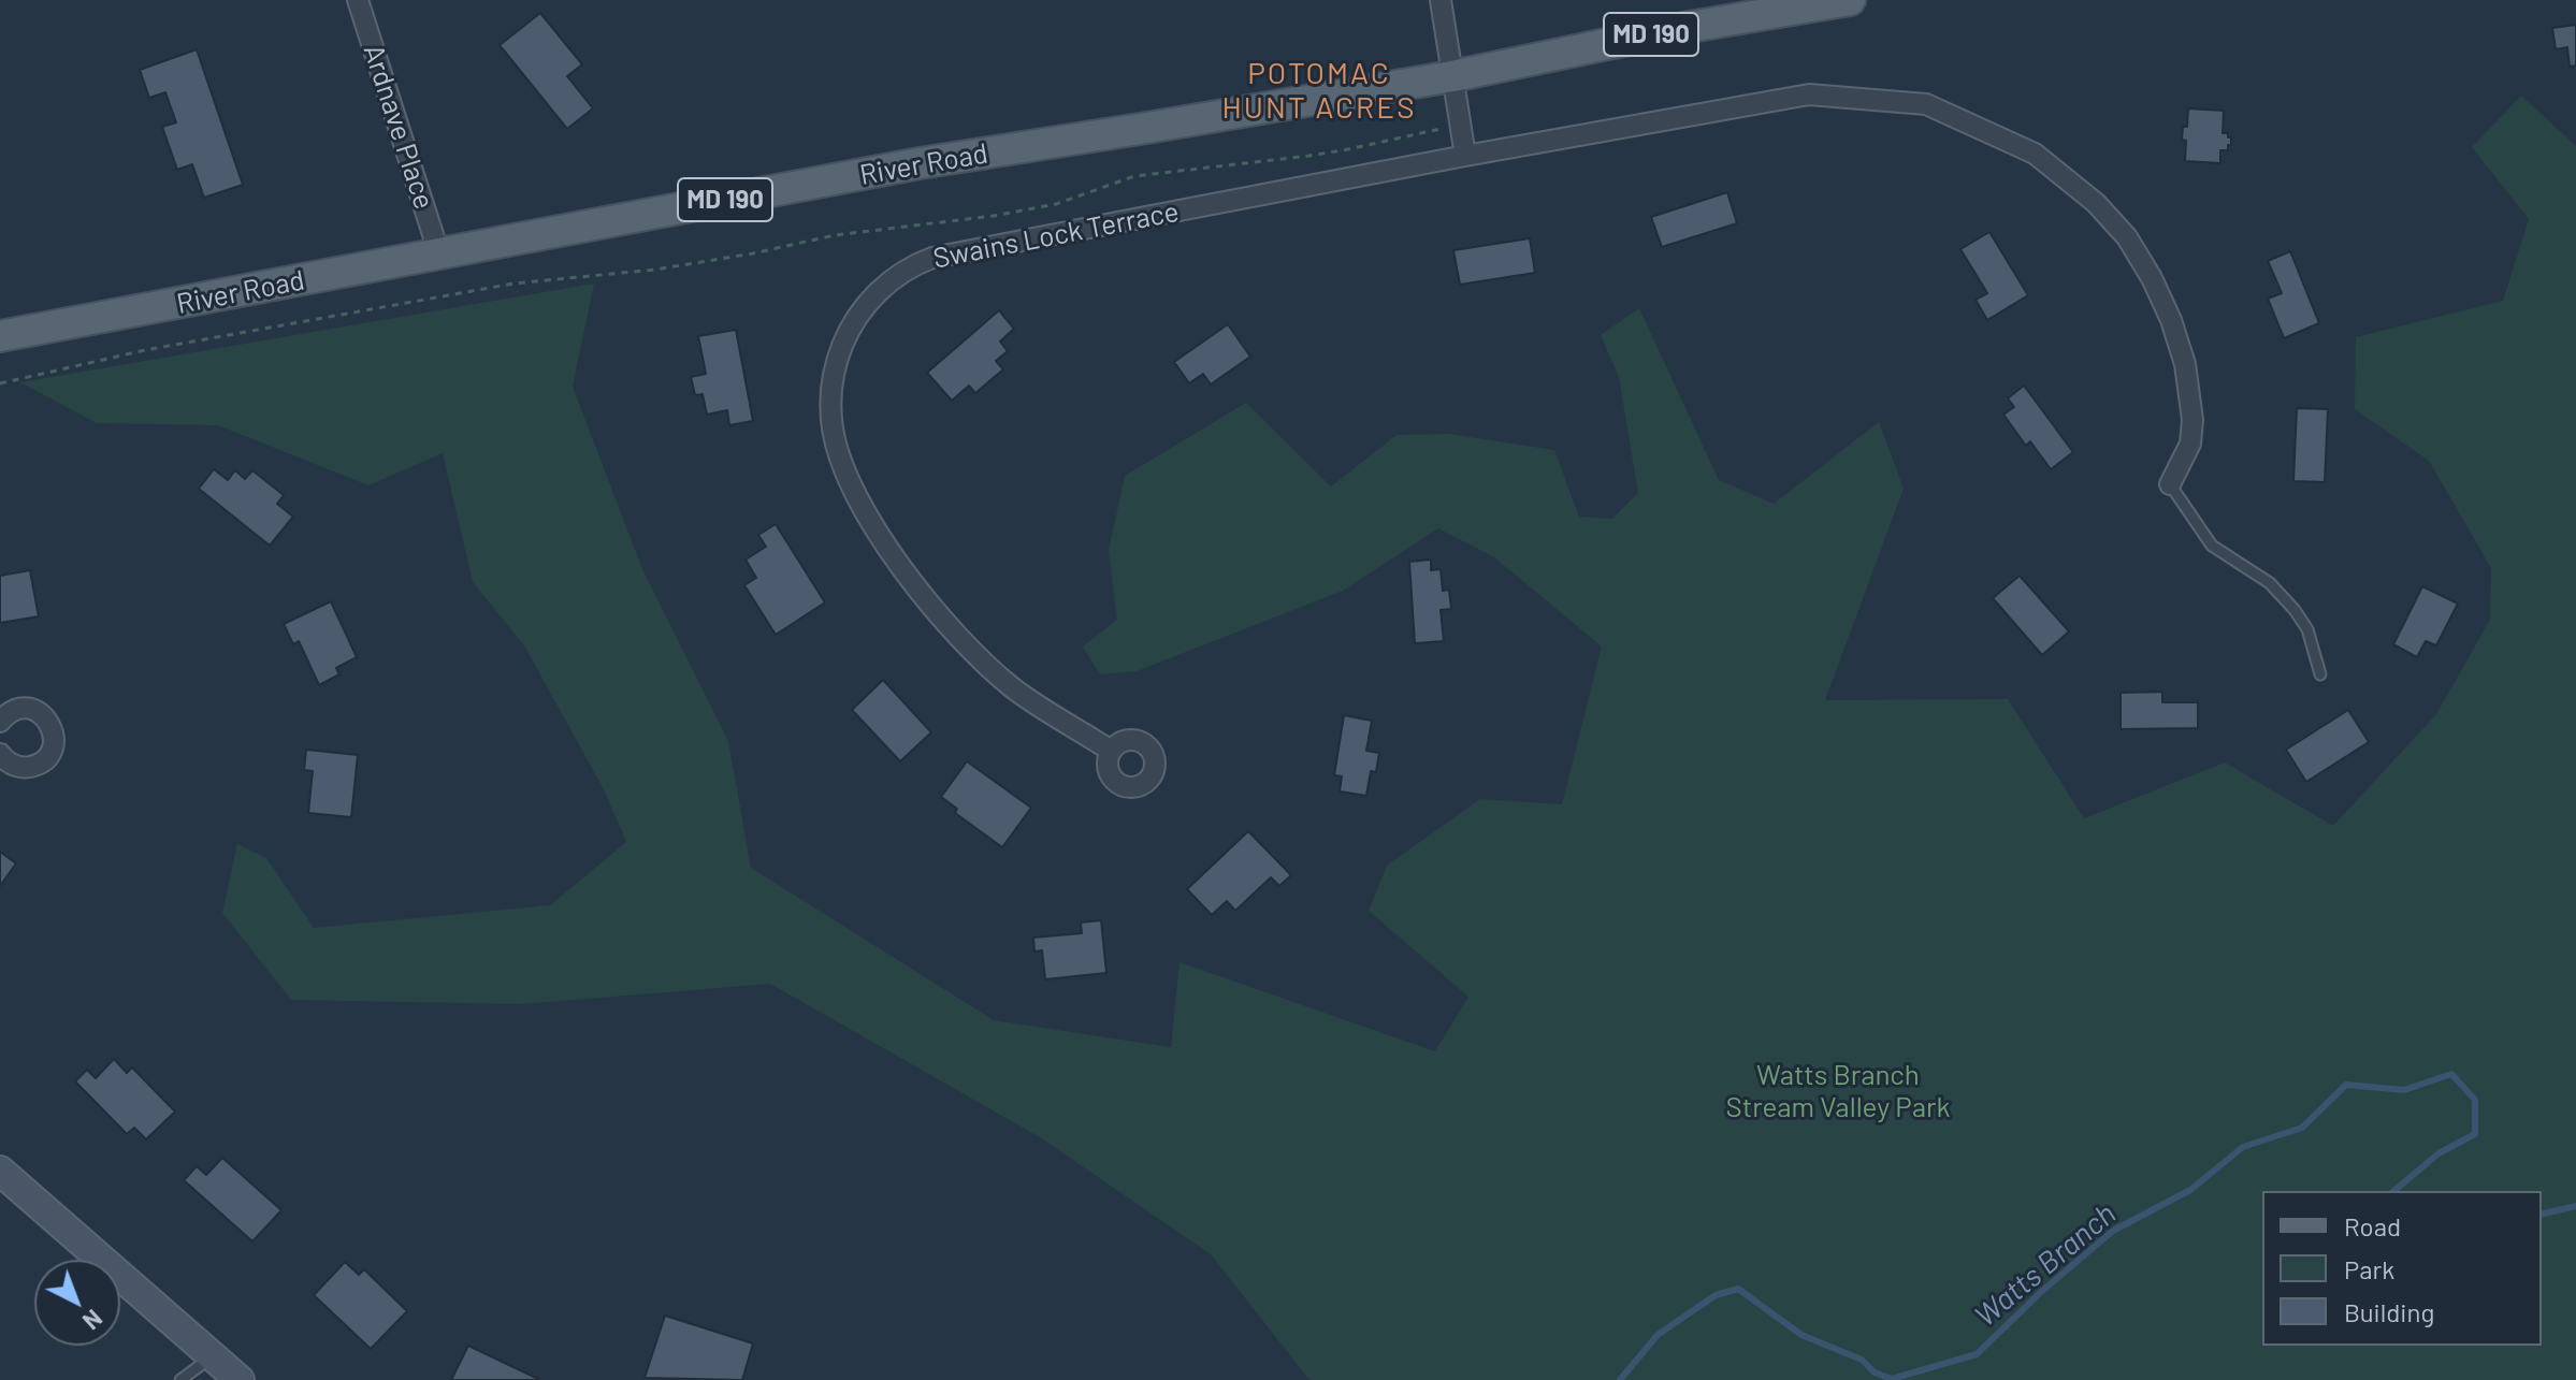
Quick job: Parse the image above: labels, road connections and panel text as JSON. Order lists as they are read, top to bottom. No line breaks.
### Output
{"streets":{"main road":["MD 190","River Road"],"street":["Ardnave Place","Swains Lock Terrace"]},"crossings":[["Ardnave Place","River Road"]],"districts":["POTOMAC HUNT ACRES"],"water":["Watts Branch"],"parks":["Watts Branch Stream Valley Park"],"legend":["Road","Park","Building"],"north":"bottom right"}
